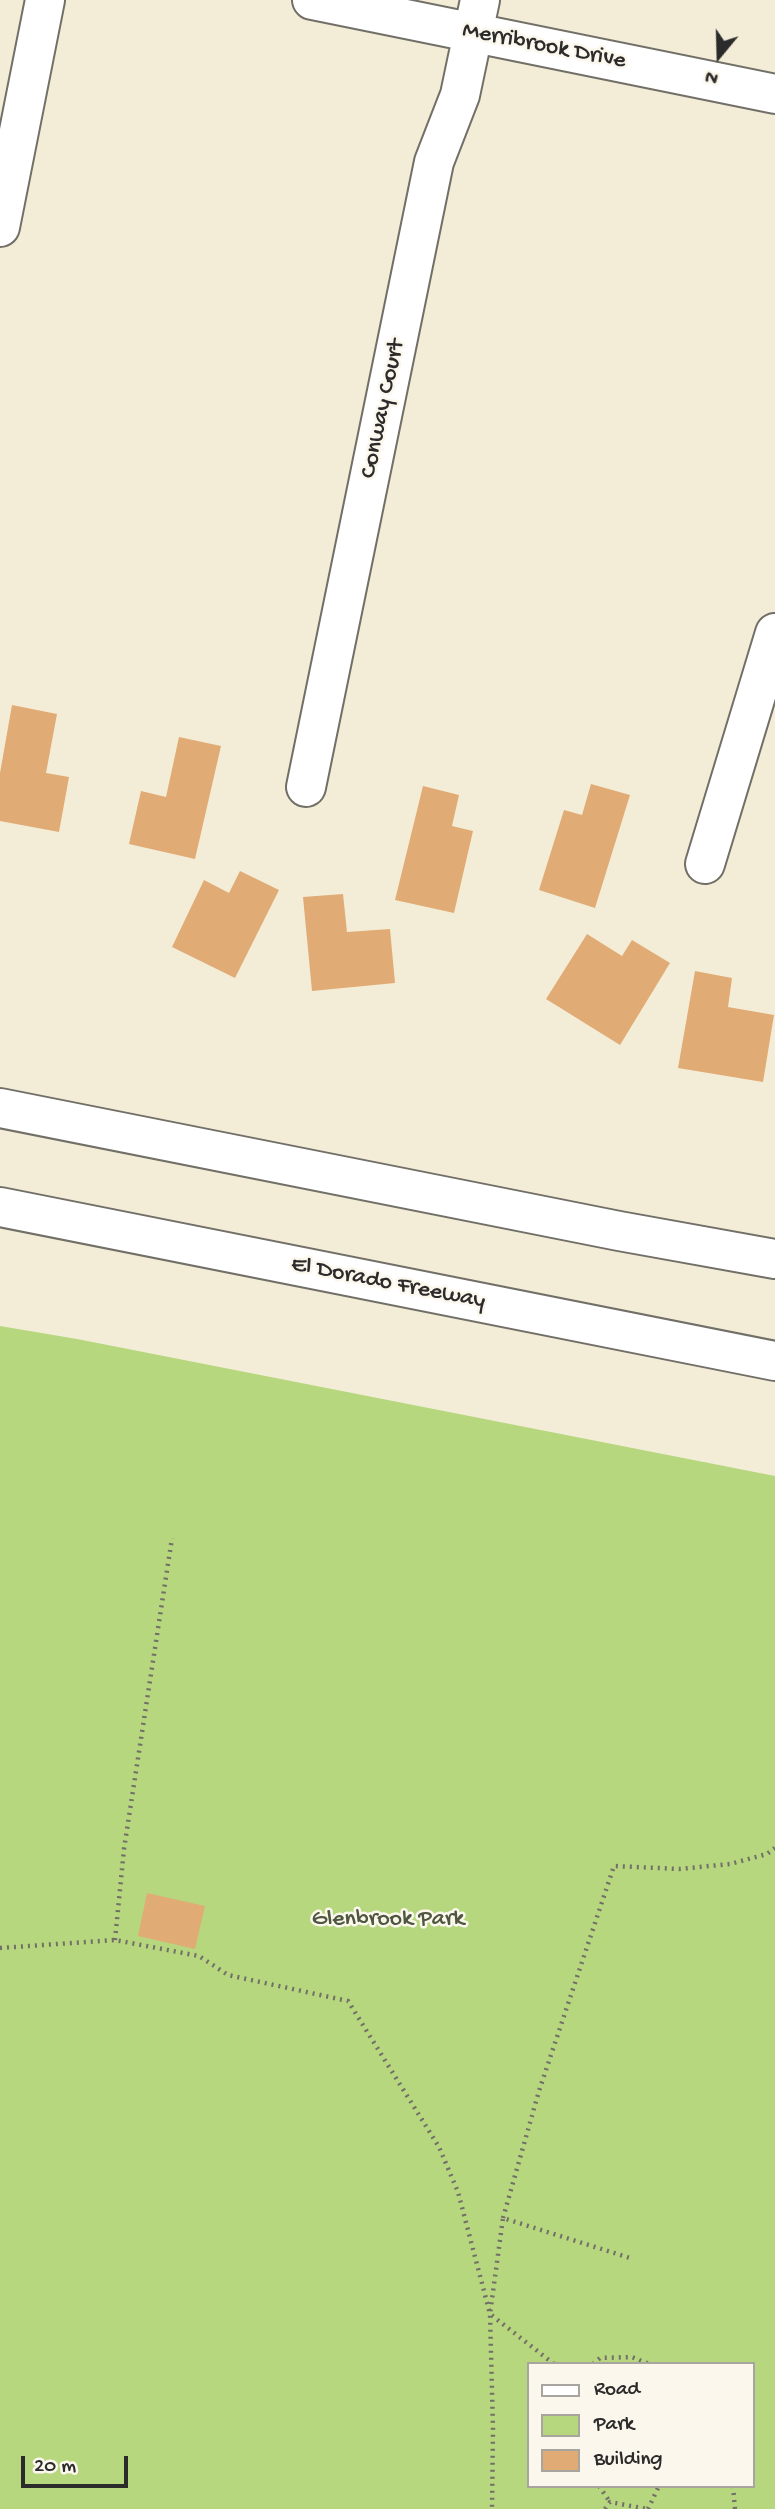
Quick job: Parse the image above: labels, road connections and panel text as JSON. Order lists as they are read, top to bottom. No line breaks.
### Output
{"streets":{"main road":["Merribrook Drive","Conway Court","El Dorado Freeway"]},"crossings":[["Merribrook Drive","Conway Court"]],"parks":["Glenbrook Park"],"legend":["Road","Park","Building"],"scale_bar":"20 m","north":"bottom"}
